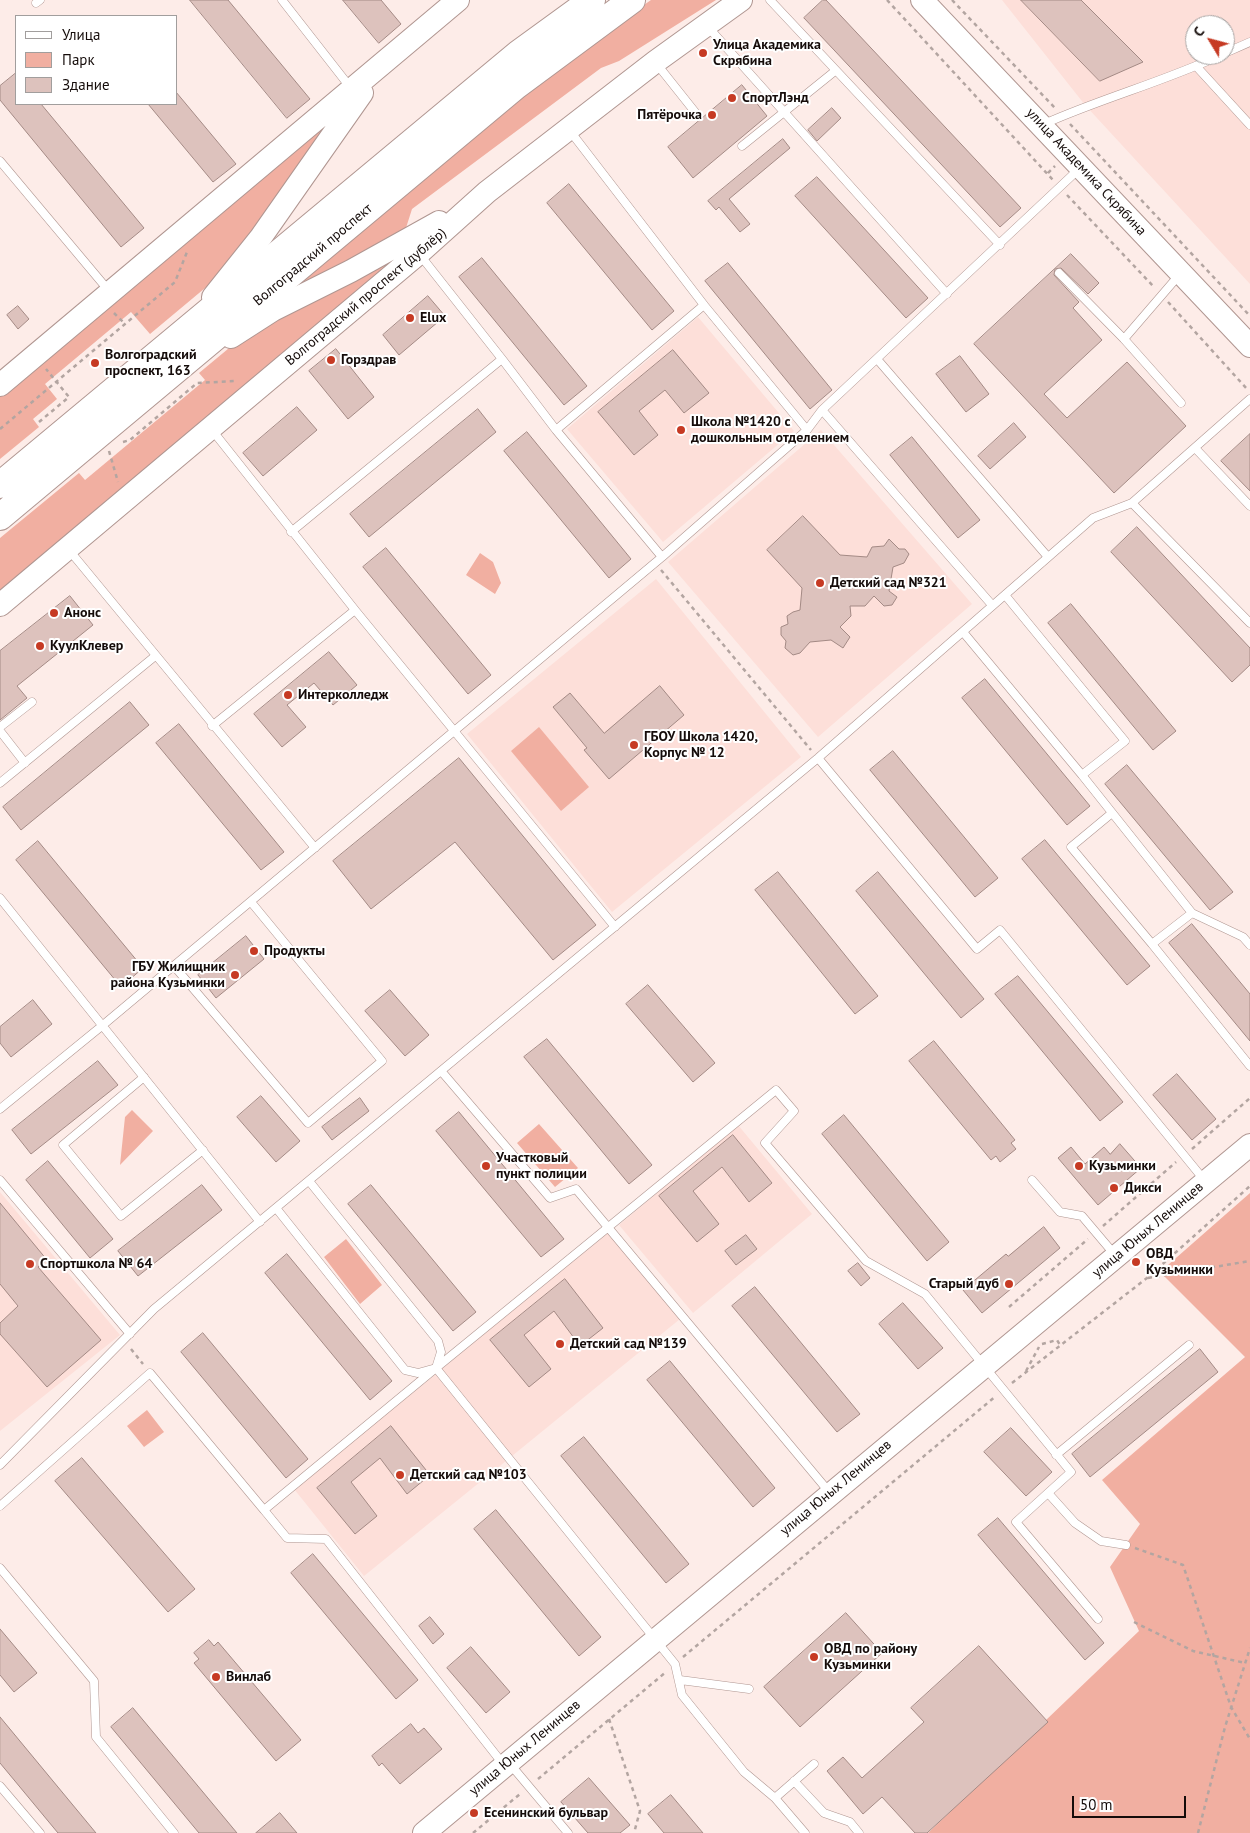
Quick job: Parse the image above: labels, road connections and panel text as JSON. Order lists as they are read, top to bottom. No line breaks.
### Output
{"streets":{"main road":["улица Академика Скрябина","Волгоградский проспект","Волгоградский проспект (дублёр)","улица Юных Ленинцев"]},"places":["Улица Академика Скрябина","СпортЛэнд","Пятёрочка","Elux","Горздрав","Волгоградский проспект, 163","Школа №1420 с дошкольным отделением","Детский сад №321","Анонс","КуулКлевер","Интерколледж","ГБОУ Школа 1420, Корпус № 12","Продукты","ГБУ Жилищник района Кузьминки","Участковый пункт полиции","Кузьминки","Дикси","ОВД Кузьминки","Спортшкола № 64","Старый дуб","Детский сад №139","Детский сад №103","ОВД по району Кузьминки","Винлаб","Есенинский бульвар"],"legend":["Улица","Парк","Здание"],"scale_bar":"50 m","north":"top left"}
